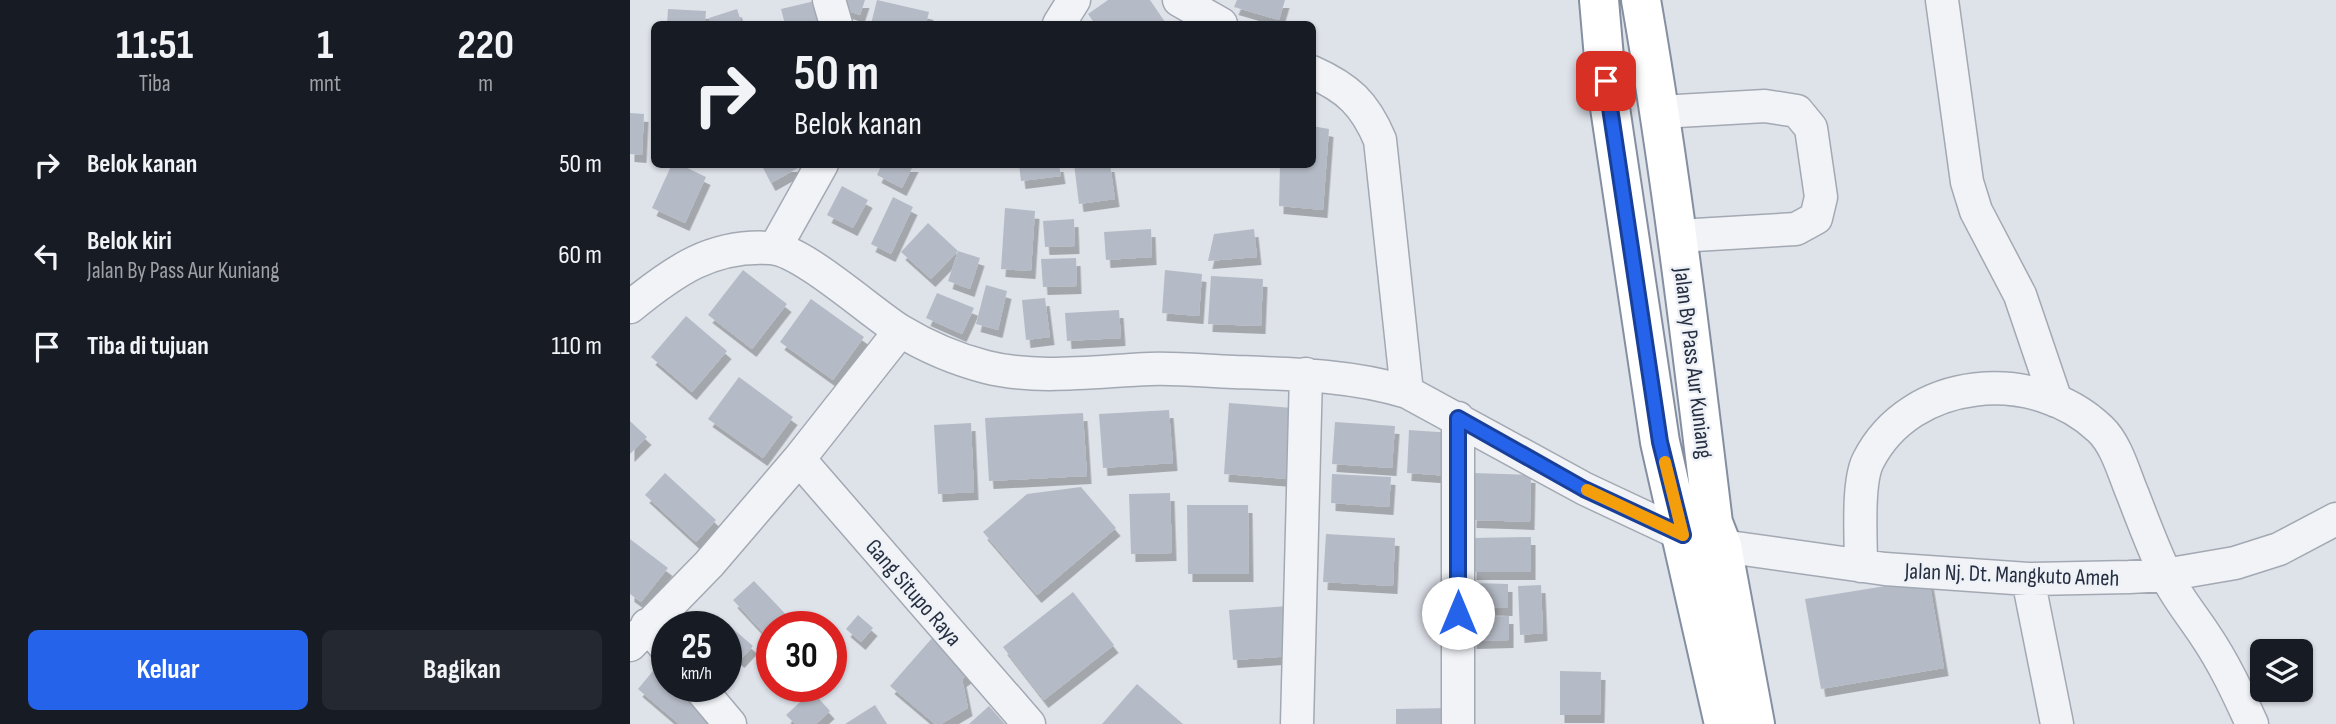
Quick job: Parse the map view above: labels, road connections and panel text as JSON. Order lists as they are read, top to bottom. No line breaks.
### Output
{"streets":{"highway":["Jalan By Pass Aur Kuniang"],"street":["Jalan Nj. Dt. Mangkuto Ameh","Gang Situpo Raya"]},"crossings":[["Jalan By Pass Aur Kuniang","Jalan Nj. Dt. Mangkuto Ameh"]],"page":{"eta":["11:51","Tiba","1","mnt","220","m"],"turn":["50 m","Belok kanan"],"list":[{"name":"Belok kanan","value":"50 m"},{"name":"Belok kiri","note":"Jalan By Pass Aur Kuniang","value":"60 m"},{"name":"Tiba di tujuan","value":"110 m"}],"speed":"25 km/h","limit":"30","buttons":["Keluar","Bagikan"]}}
